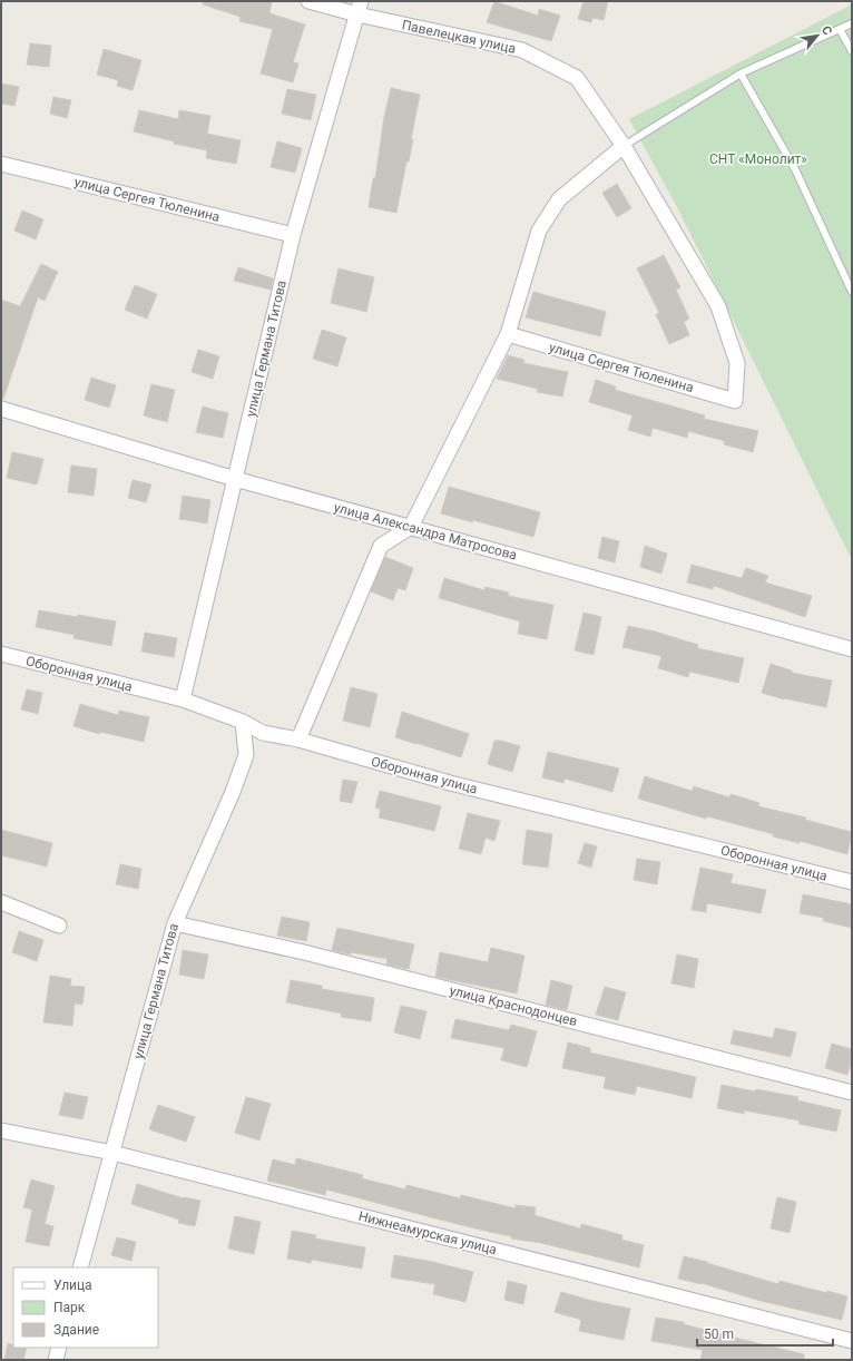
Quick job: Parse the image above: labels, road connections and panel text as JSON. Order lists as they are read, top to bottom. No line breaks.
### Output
{"streets":{"street":["Павелецкая улица","улица Сергея Тюленина","улица Германа Титова","улица Александра Матросова","Оборонная улица","улица Краснодонцев","Нижнеамурская улица"]},"crossings":[["Павелецкая улица","улица Сергея Тюленина"],["Павелецкая улица","улица Германа Титова"],["улица Сергея Тюленина","улица Германа Титова"],["улица Германа Титова","улица Александра Матросова"],["улица Германа Титова","Оборонная улица"],["улица Германа Титова","улица Краснодонцев"],["улица Германа Титова","Нижнеамурская улица"]],"parks":["СНТ «Монолит»"],"legend":["Улица","Парк","Здание"],"scale_bar":"50 m","north":"top right"}
